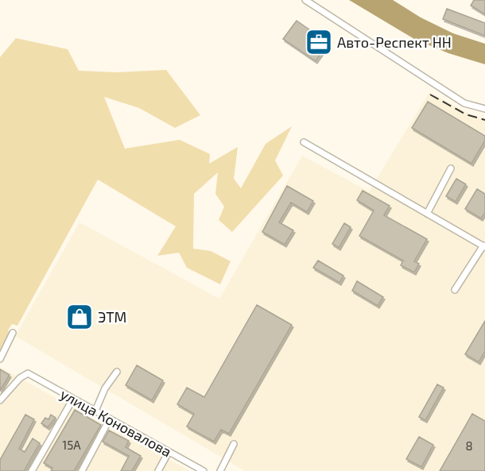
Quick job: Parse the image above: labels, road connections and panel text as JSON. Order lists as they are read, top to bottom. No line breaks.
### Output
{"streets":{"street":["улица Коновалова"]},"places":{"office":["Авто-Респект НН"],"shop":["ЭТМ"]},"house_numbers":["15А","8"]}
